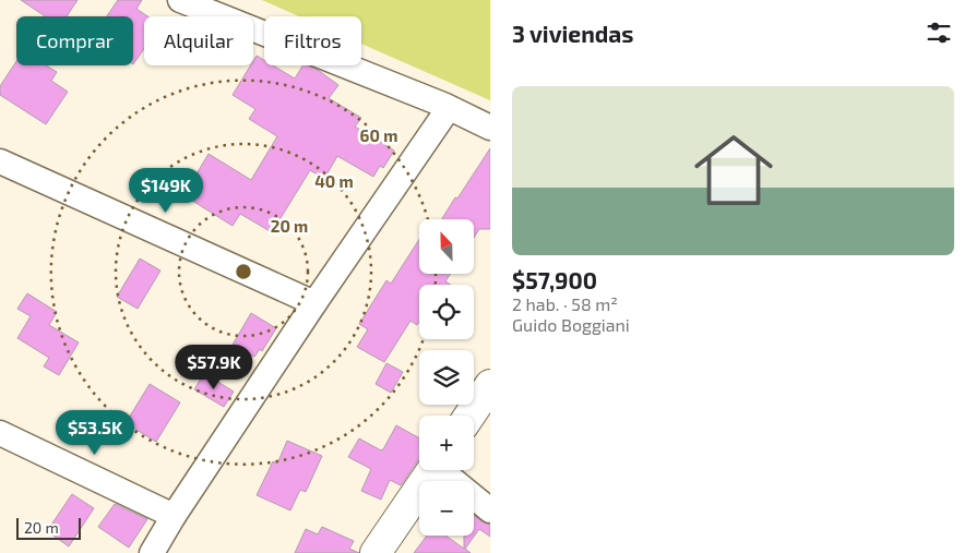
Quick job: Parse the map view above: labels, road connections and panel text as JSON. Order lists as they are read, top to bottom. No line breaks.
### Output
{"scale_bar":"20 m","north":"top","page":{"heading":"3 viviendas","chip":["Comprar","Alquilar","Filtros"],"list":[{"name":"$57,900","note":"2 hab. · 58 m² · Guido Boggiani"}],"price":["$149K","$57.9K","$53.5K"],"map_buttons":["+","−"],"scale":"20 m"},"rings":["60 m","40 m","20 m"]}
